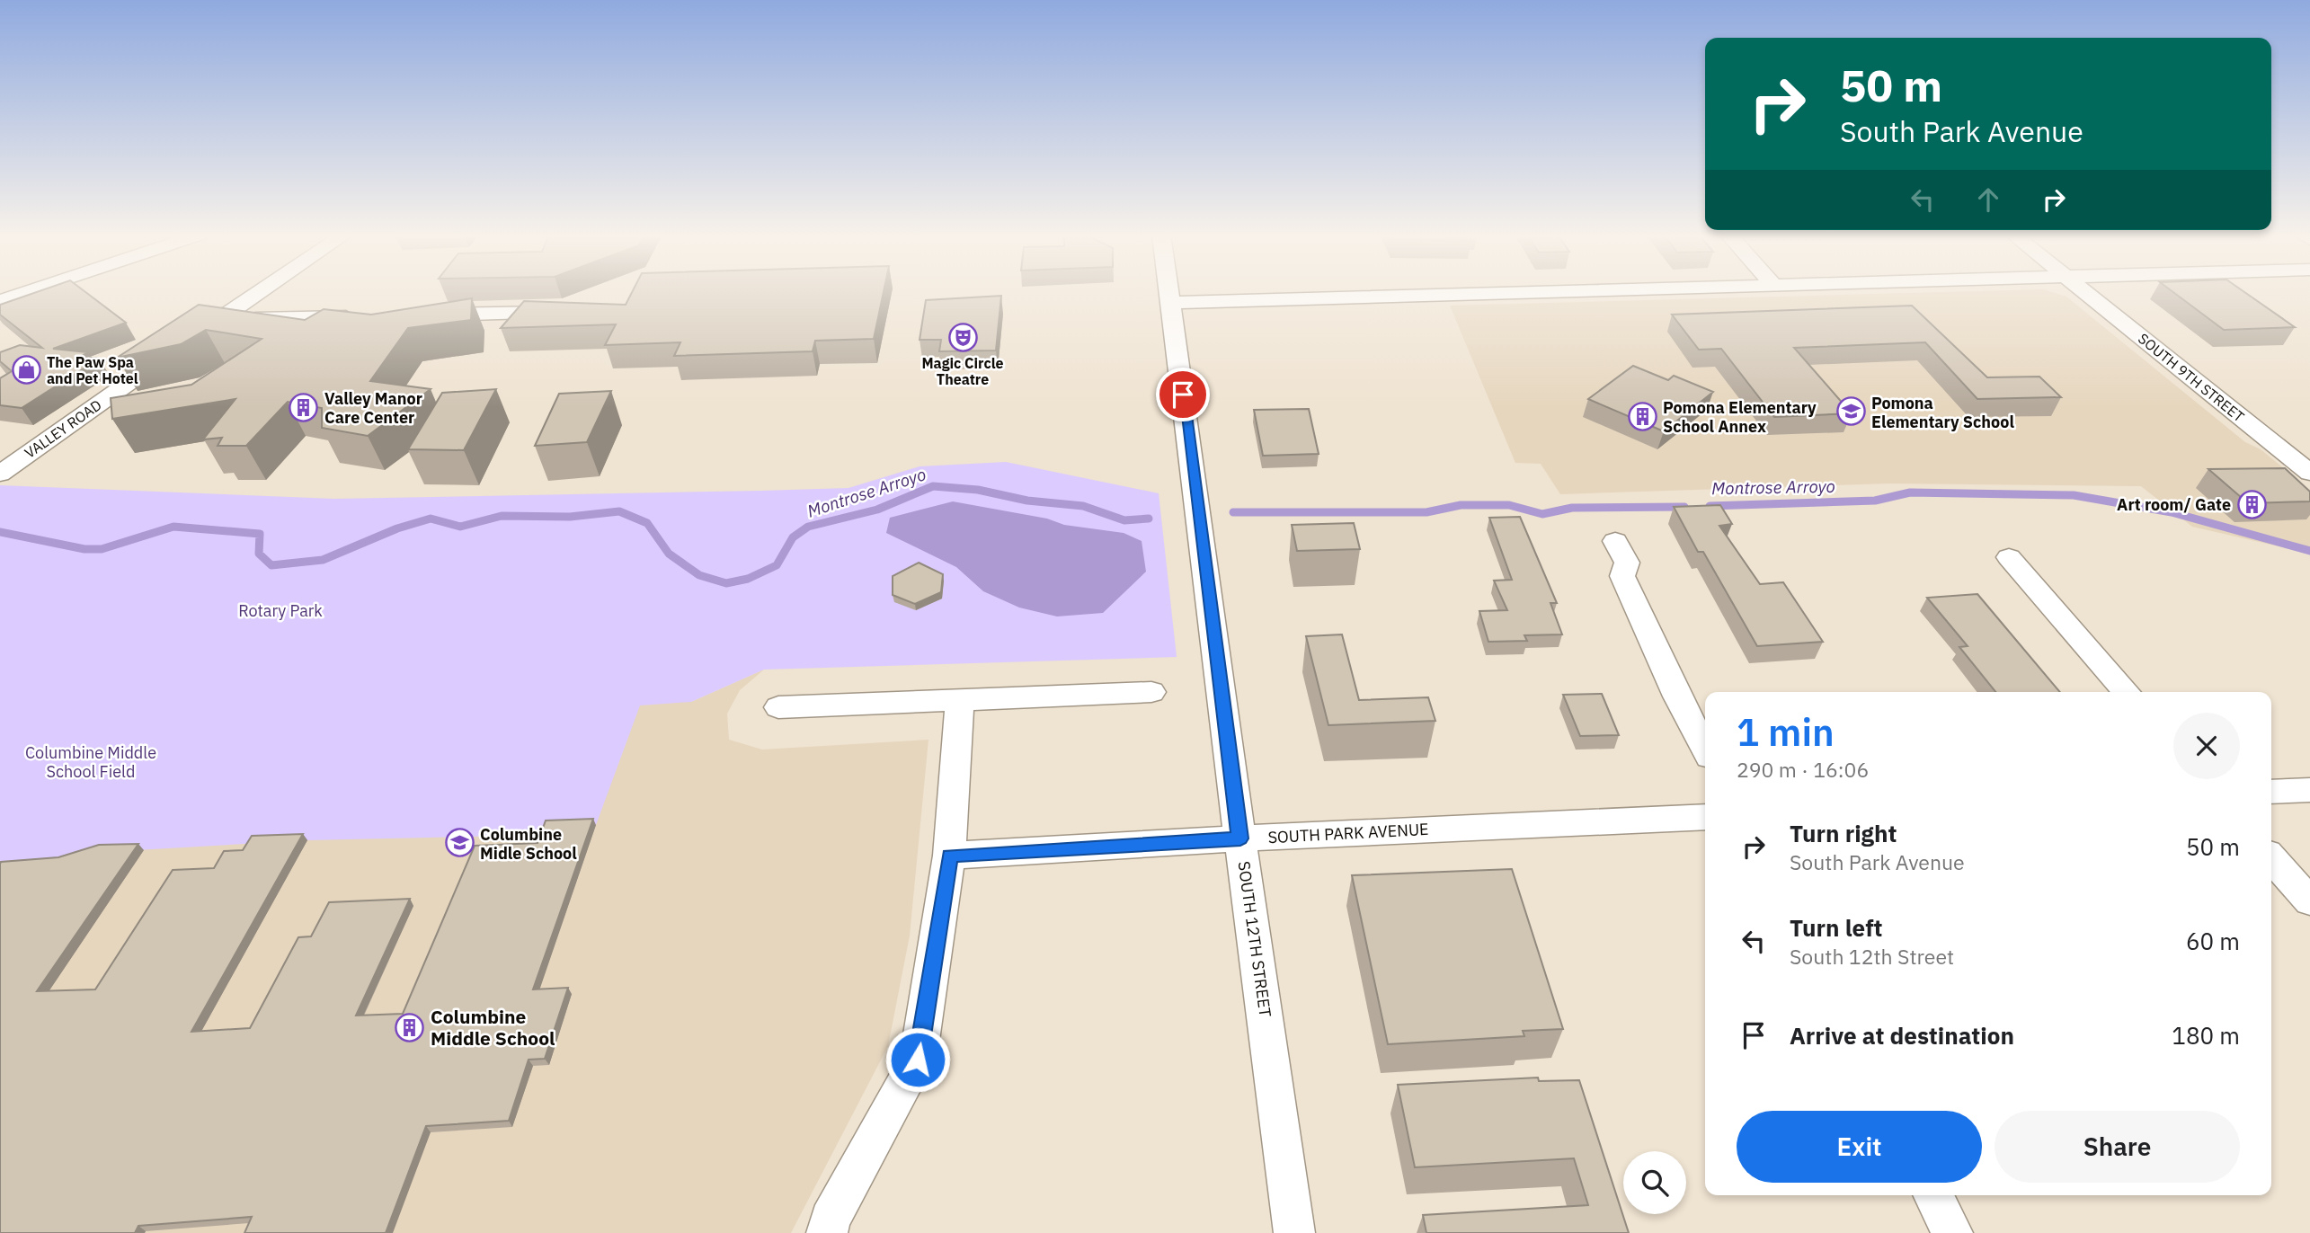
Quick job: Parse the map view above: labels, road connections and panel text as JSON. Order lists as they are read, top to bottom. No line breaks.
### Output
{"streets":{"street":["SOUTH 9TH STREET","VALLEY ROAD","SOUTH PARK AVENUE","SOUTH 12TH STREET"]},"crossings":[["SOUTH PARK AVENUE","SOUTH 12TH STREET"]],"water":["Montrose Arroyo"],"parks":["Rotary Park","Columbine Middle School Field"],"places":{"theatre":["Magic Circle Theatre"],"shop":["The Paw Spa and Pet Hotel"],"building":["Valley Manor Care Center","Pomona Elementary School Annex","Art room/ Gate","Columbine Middle School"],"school or university":["Pomona Elementary School","Columbine Midle School"]},"page":{"turn":["50 m","South Park Avenue"],"heading":["1 min","290 m · 16:06"],"list":[{"name":"Turn right","note":"South Park Avenue","value":"50 m"},{"name":"Turn left","note":"South 12th Street","value":"60 m"},{"name":"Arrive at destination","value":"180 m"}],"buttons":["Exit","Share"]}}
